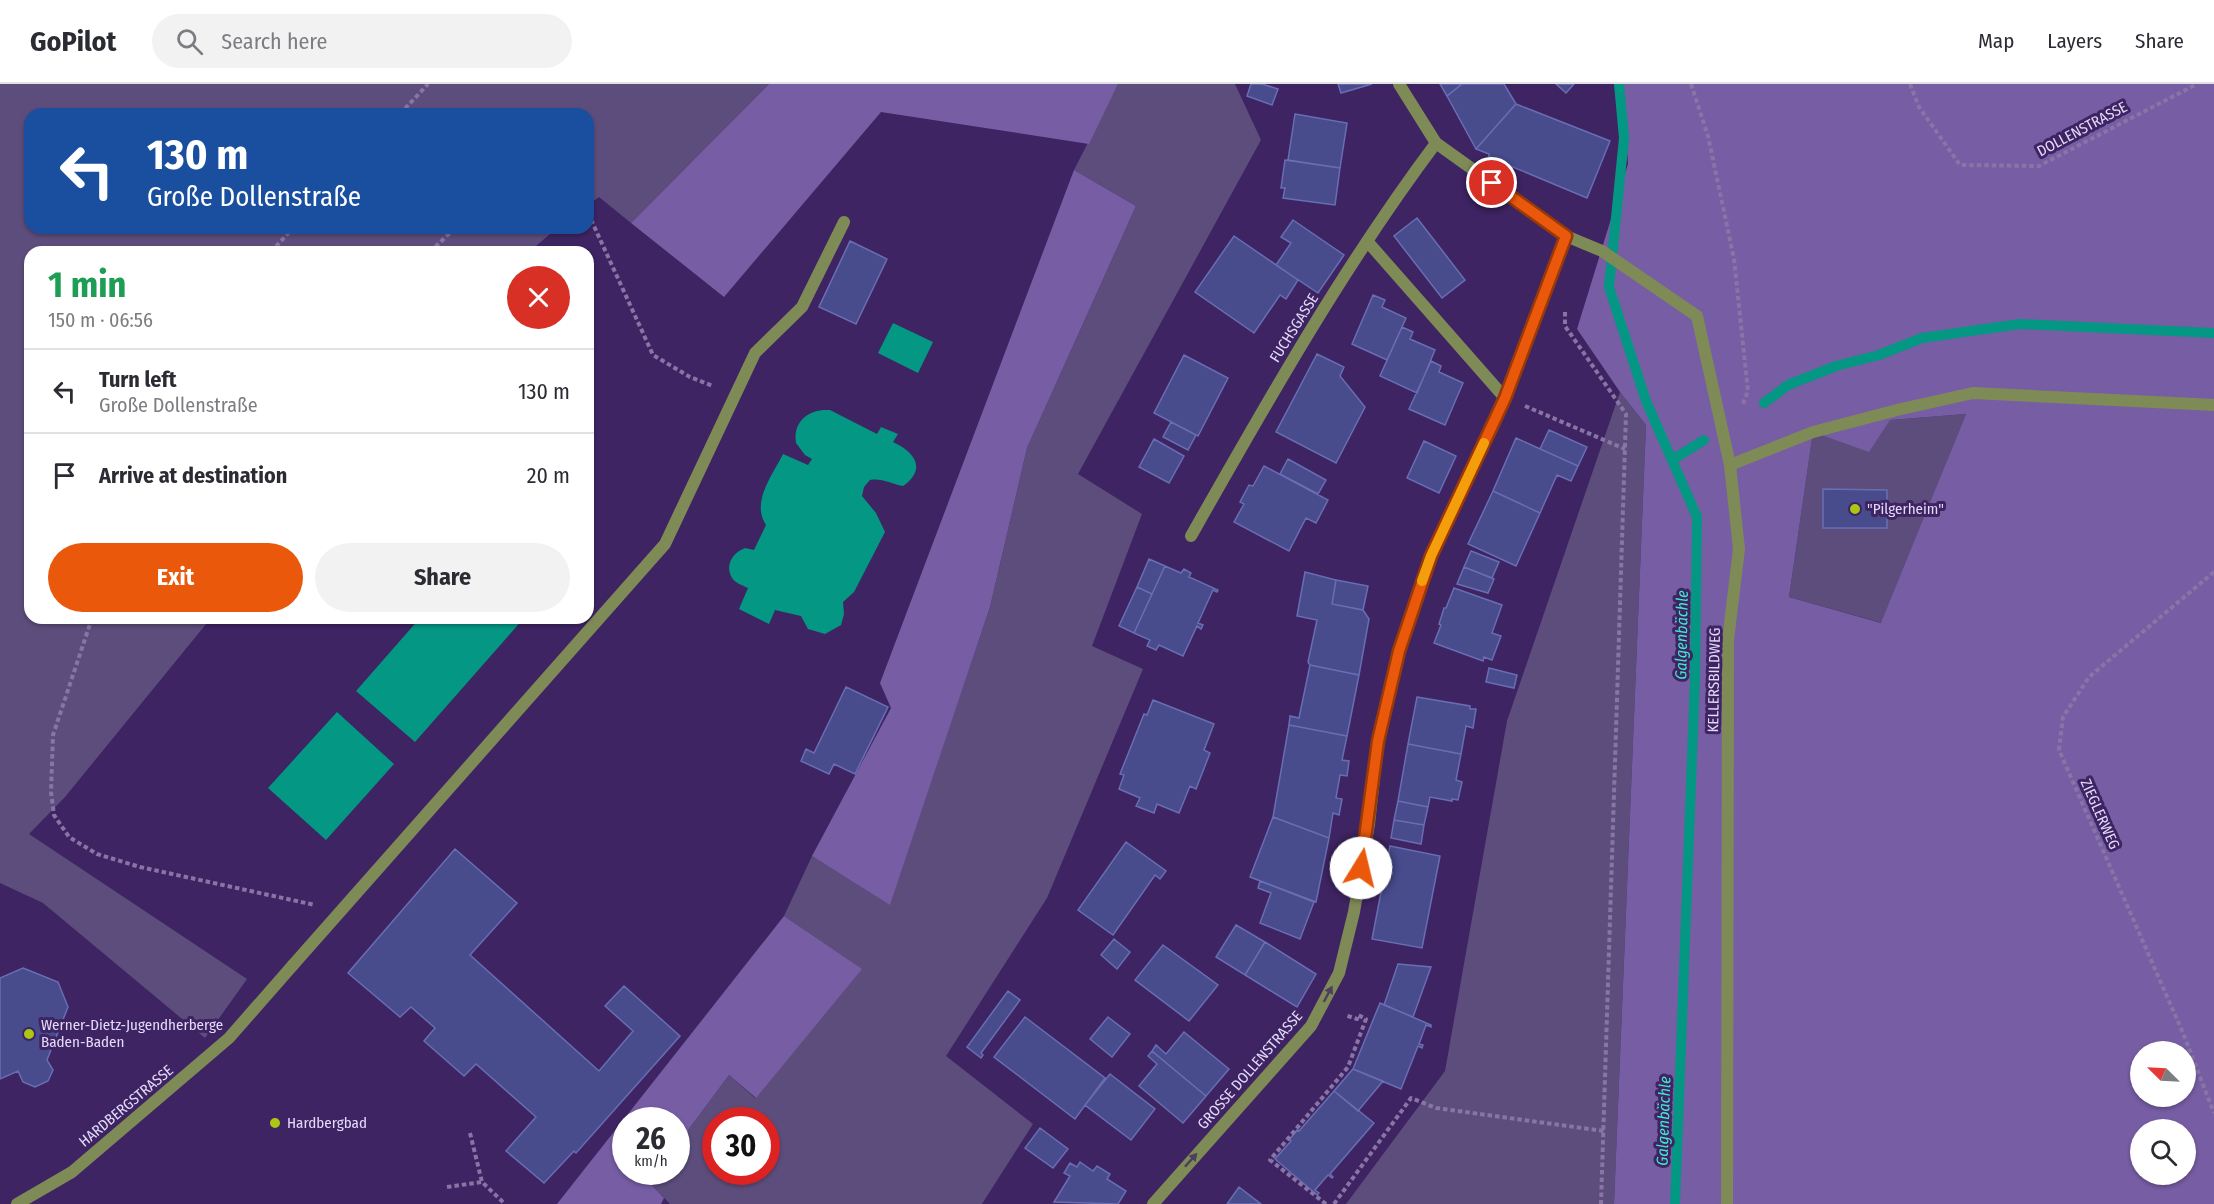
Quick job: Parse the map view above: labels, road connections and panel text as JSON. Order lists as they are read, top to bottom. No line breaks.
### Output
{"streets":{"street":["FUCHSGASSE","KELLERSBILDWEG","GROSSE DOLLENSTRASSE","HARDBERGSTRASSE"],"path":["DOLLENSTRASSE","ZIEGLERWEG"]},"crossings":[["KELLERSBILDWEG","GROSSE DOLLENSTRASSE"]],"one_way":["GROSSE DOLLENSTRASSE"],"water":["Galgenbächle"],"places":["\"Pilgerheim\"","Werner-Dietz-Jugendherberge Baden-Baden","Hardbergbad"],"north":"top left","page":{"header":"GoPilot","search":"Search here","nav":["Map","Layers","Share"],"turn":["130 m","Große Dollenstraße"],"heading":["1 min","150 m · 06:56"],"list":[{"name":"Turn left","note":"Große Dollenstraße","value":"130 m"},{"name":"Arrive at destination","value":"20 m"}],"buttons":["Exit","Share"],"speed":"26 km/h","limit":"30"}}
